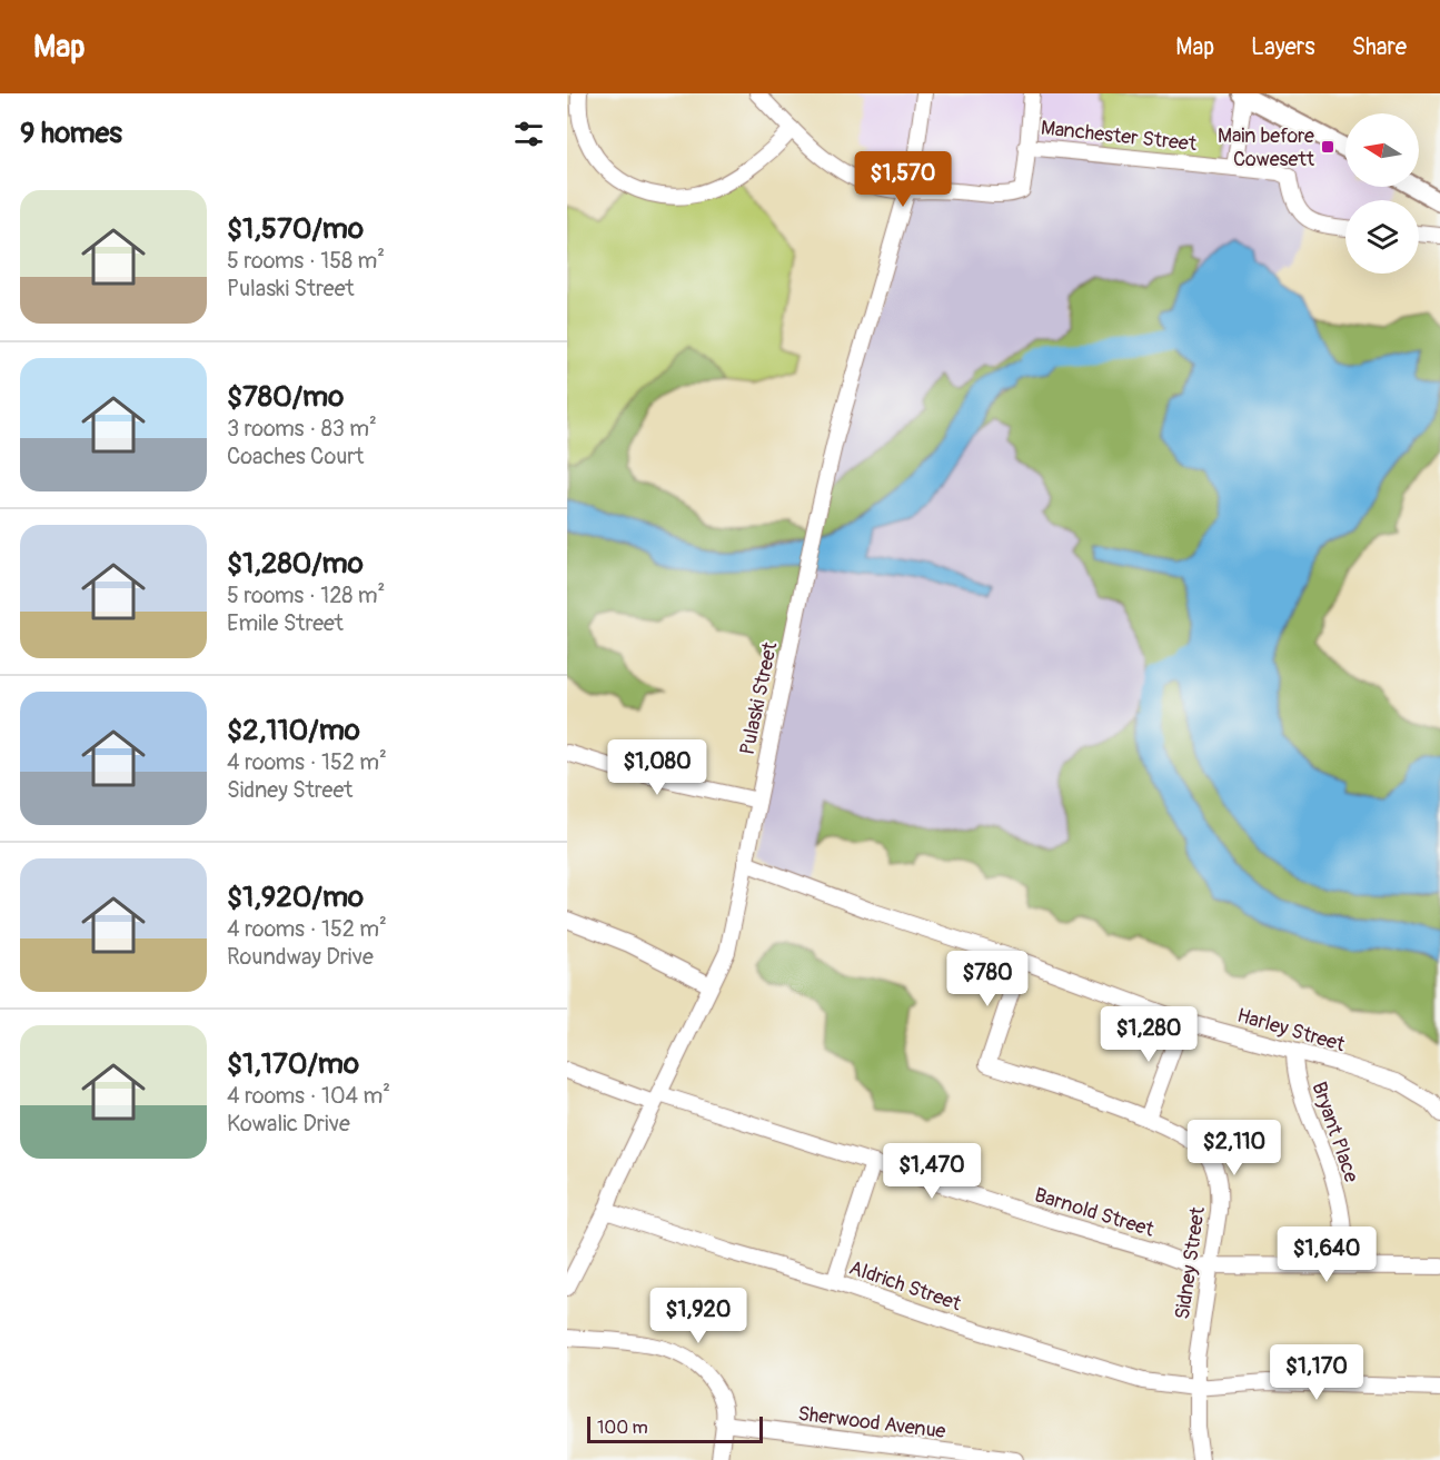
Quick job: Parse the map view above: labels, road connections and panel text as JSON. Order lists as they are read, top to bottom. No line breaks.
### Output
{"streets":{"street":["Manchester Street","Pulaski Street","Harley Street","Bryant Place","Barnold Street","Sidney Street","Aldrich Street","Sherwood Avenue"]},"crossings":[["Manchester Street","Pulaski Street"],["Pulaski Street","Harley Street"],["Pulaski Street","Barnold Street"],["Pulaski Street","Aldrich Street"],["Harley Street","Bryant Place"],["Harley Street","Sidney Street"],["Bryant Place","Barnold Street"],["Barnold Street","Sidney Street"],["Sidney Street","Aldrich Street"]],"places":{"transit":["Main before Cowesett"]},"scale_bar":"100 m","north":"left","page":{"header":"Map","nav":["Map","Layers","Share"],"heading":"9 homes","price":["$1,570","$1,080","$780","$1,280","$2,110","$1,470","$1,640","$1,920","$1,170"],"list":[{"name":"$1,570/mo","note":"5 rooms · 158 m² · Pulaski Street"},{"name":"$780/mo","note":"3 rooms · 83 m² · Coaches Court"},{"name":"$1,280/mo","note":"5 rooms · 128 m² · Emile Street"},{"name":"$2,110/mo","note":"4 rooms · 152 m² · Sidney Street"},{"name":"$1,920/mo","note":"4 rooms · 152 m² · Roundway Drive"},{"name":"$1,170/mo","note":"4 rooms · 104 m² · Kowalic Drive"}],"scale":"100 m"}}
